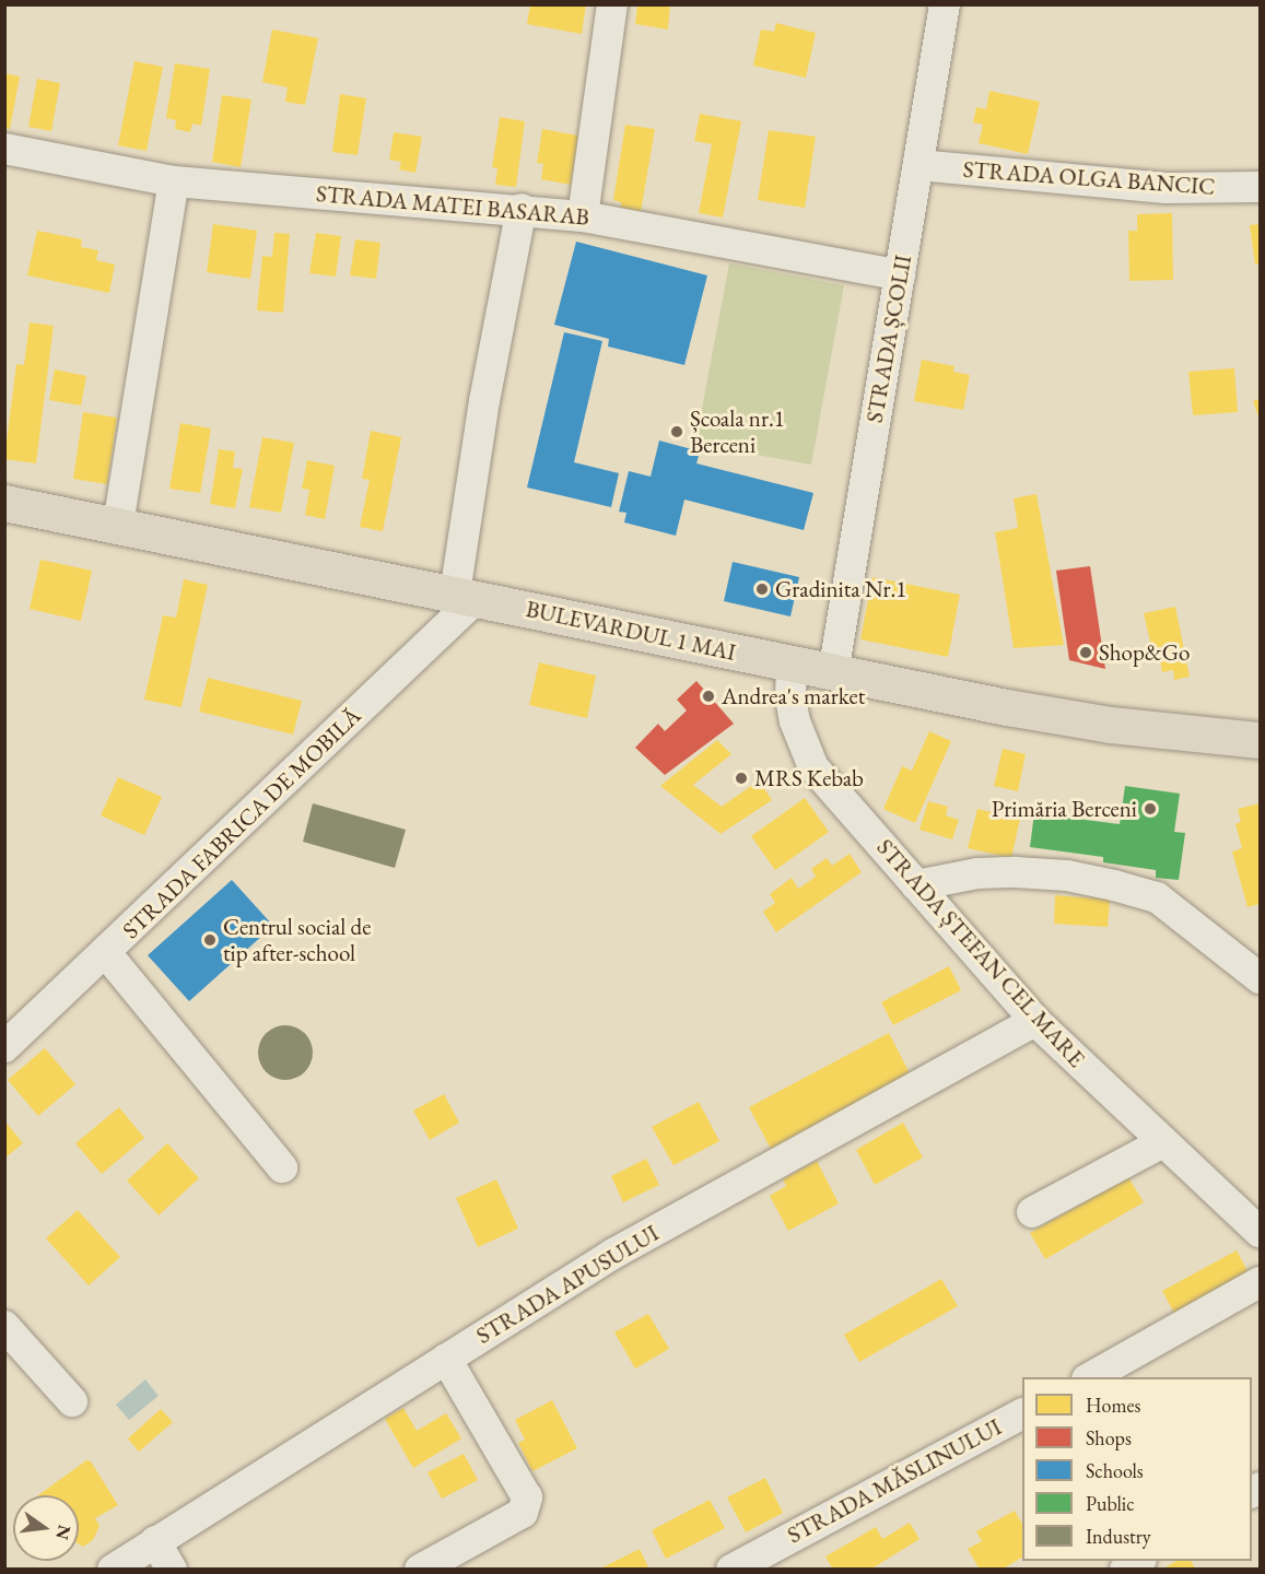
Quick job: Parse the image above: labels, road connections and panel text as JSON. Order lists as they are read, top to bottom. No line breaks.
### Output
{"streets":{"main road":["BULEVARDUL 1 MAI"],"street":["STRADA OLGA BANCIC","STRADA MATEI BASARAB","STRADA ȘCOLII","STRADA FABRICA DE MOBILĂ","STRADA ȘTEFAN CEL MARE","STRADA APUSULUI","STRADA MĂSLINULUI"]},"crossings":[["STRADA OLGA BANCIC","STRADA ȘCOLII"],["STRADA MATEI BASARAB","STRADA ȘCOLII"],["STRADA ȘCOLII","BULEVARDUL 1 MAI"],["BULEVARDUL 1 MAI","STRADA FABRICA DE MOBILĂ"],["BULEVARDUL 1 MAI","STRADA ȘTEFAN CEL MARE"],["STRADA ȘTEFAN CEL MARE","STRADA APUSULUI"]],"places":["Școala nr.1 Berceni","Gradinita Nr.1","Shop&Go","Andrea's market","MRS Kebab","Primăria Berceni","Centrul social de tip after-school"],"legend":["Homes","Shops","Schools","Public","Industry"],"north":"right"}
